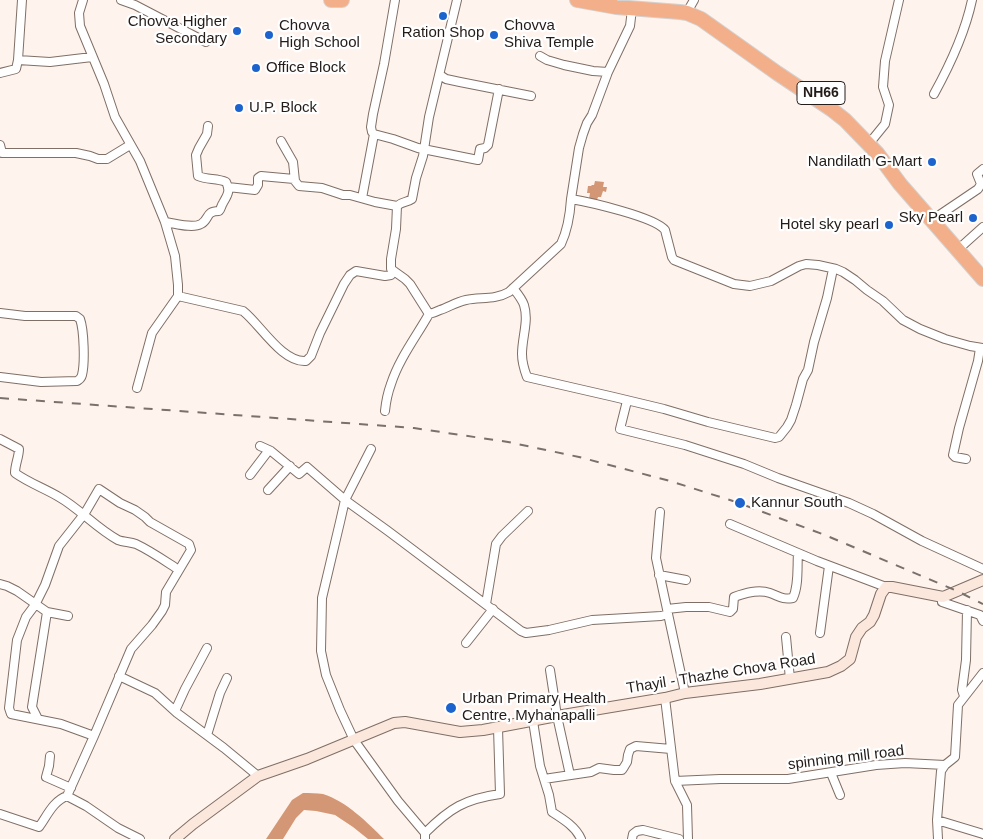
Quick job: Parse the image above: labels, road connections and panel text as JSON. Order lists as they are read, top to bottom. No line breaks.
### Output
{"streets":{"highway":["NH66"],"street":["Thayil - Thazhe Chova Road","spinning mill road"]},"places":["Ration Shop","Chovva Higher Secondary","Chovva High School","Chovva Shiva Temple","Office Block","U.P. Block","Nandilath G-Mart","Sky Pearl","Hotel sky pearl","Kannur South","Urban Primary Health Centre, Myhanapalli"]}
